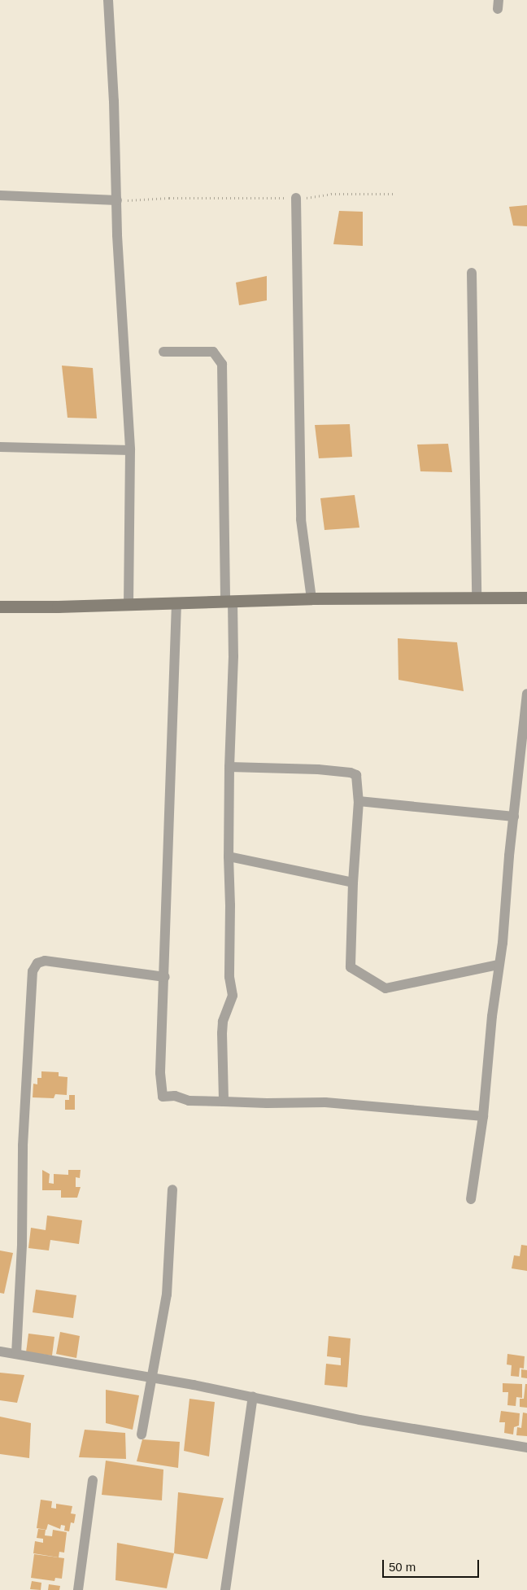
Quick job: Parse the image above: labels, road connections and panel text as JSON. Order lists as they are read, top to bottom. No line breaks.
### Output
{"scale_bar":"50 m"}
